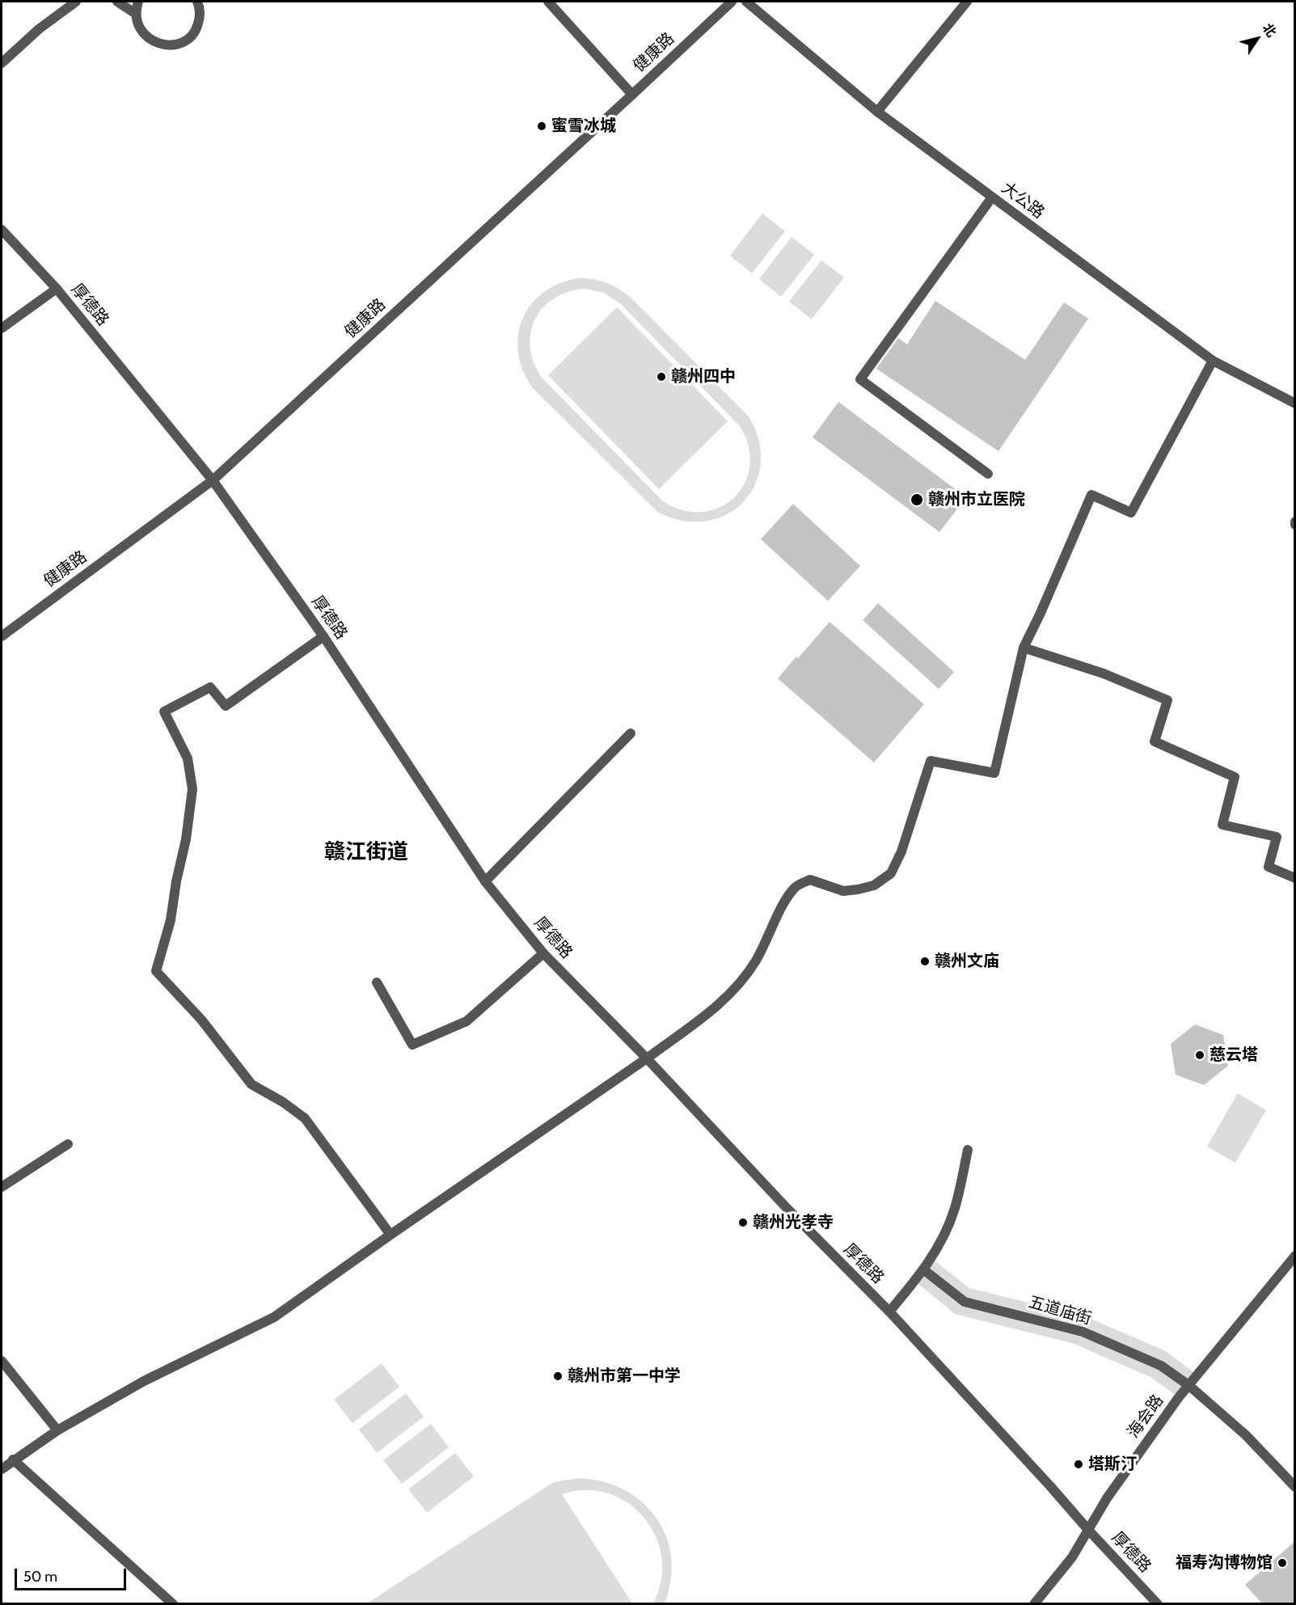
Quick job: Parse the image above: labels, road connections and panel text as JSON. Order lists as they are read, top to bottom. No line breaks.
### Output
{"streets":{"street":["健康路","大公路","厚德路","五道庙街","海会路"]},"crossings":[["健康路","厚德路"],["厚德路","海会路"],["五道庙街","海会路"]],"districts":["赣江街道"],"places":["蜜雪冰城","赣州四中","赣州市立医院","赣州文庙","慈云塔","赣州光孝寺","赣州市第一中学","塔斯汀","福寿沟博物馆"],"scale_bar":"50 m","north":"top right"}
